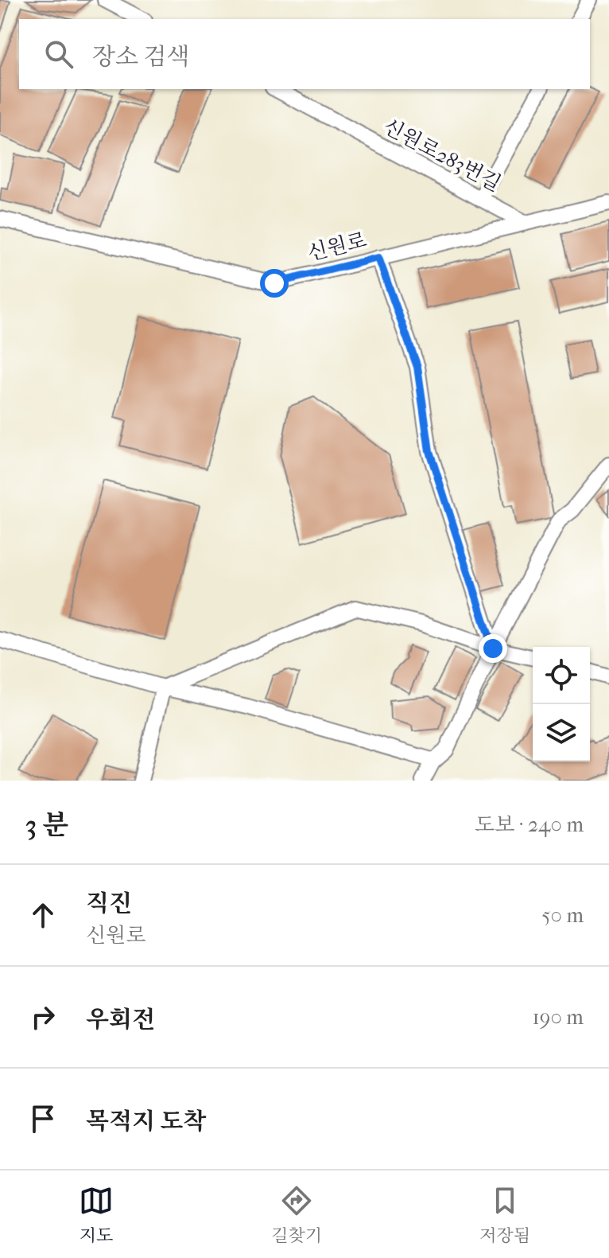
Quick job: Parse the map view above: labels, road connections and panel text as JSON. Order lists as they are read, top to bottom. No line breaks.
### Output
{"streets":{"street":["신원로283번길","신원로"]},"crossings":[["신원로283번길","신원로"]],"page":{"search":"장소 검색","heading":["3 분","도보 · 240 m"],"list":[["직진","신원로","50 m"],["우회전","190 m"],"목적지 도착"],"nav":["지도","길찾기","저장됨"]}}
